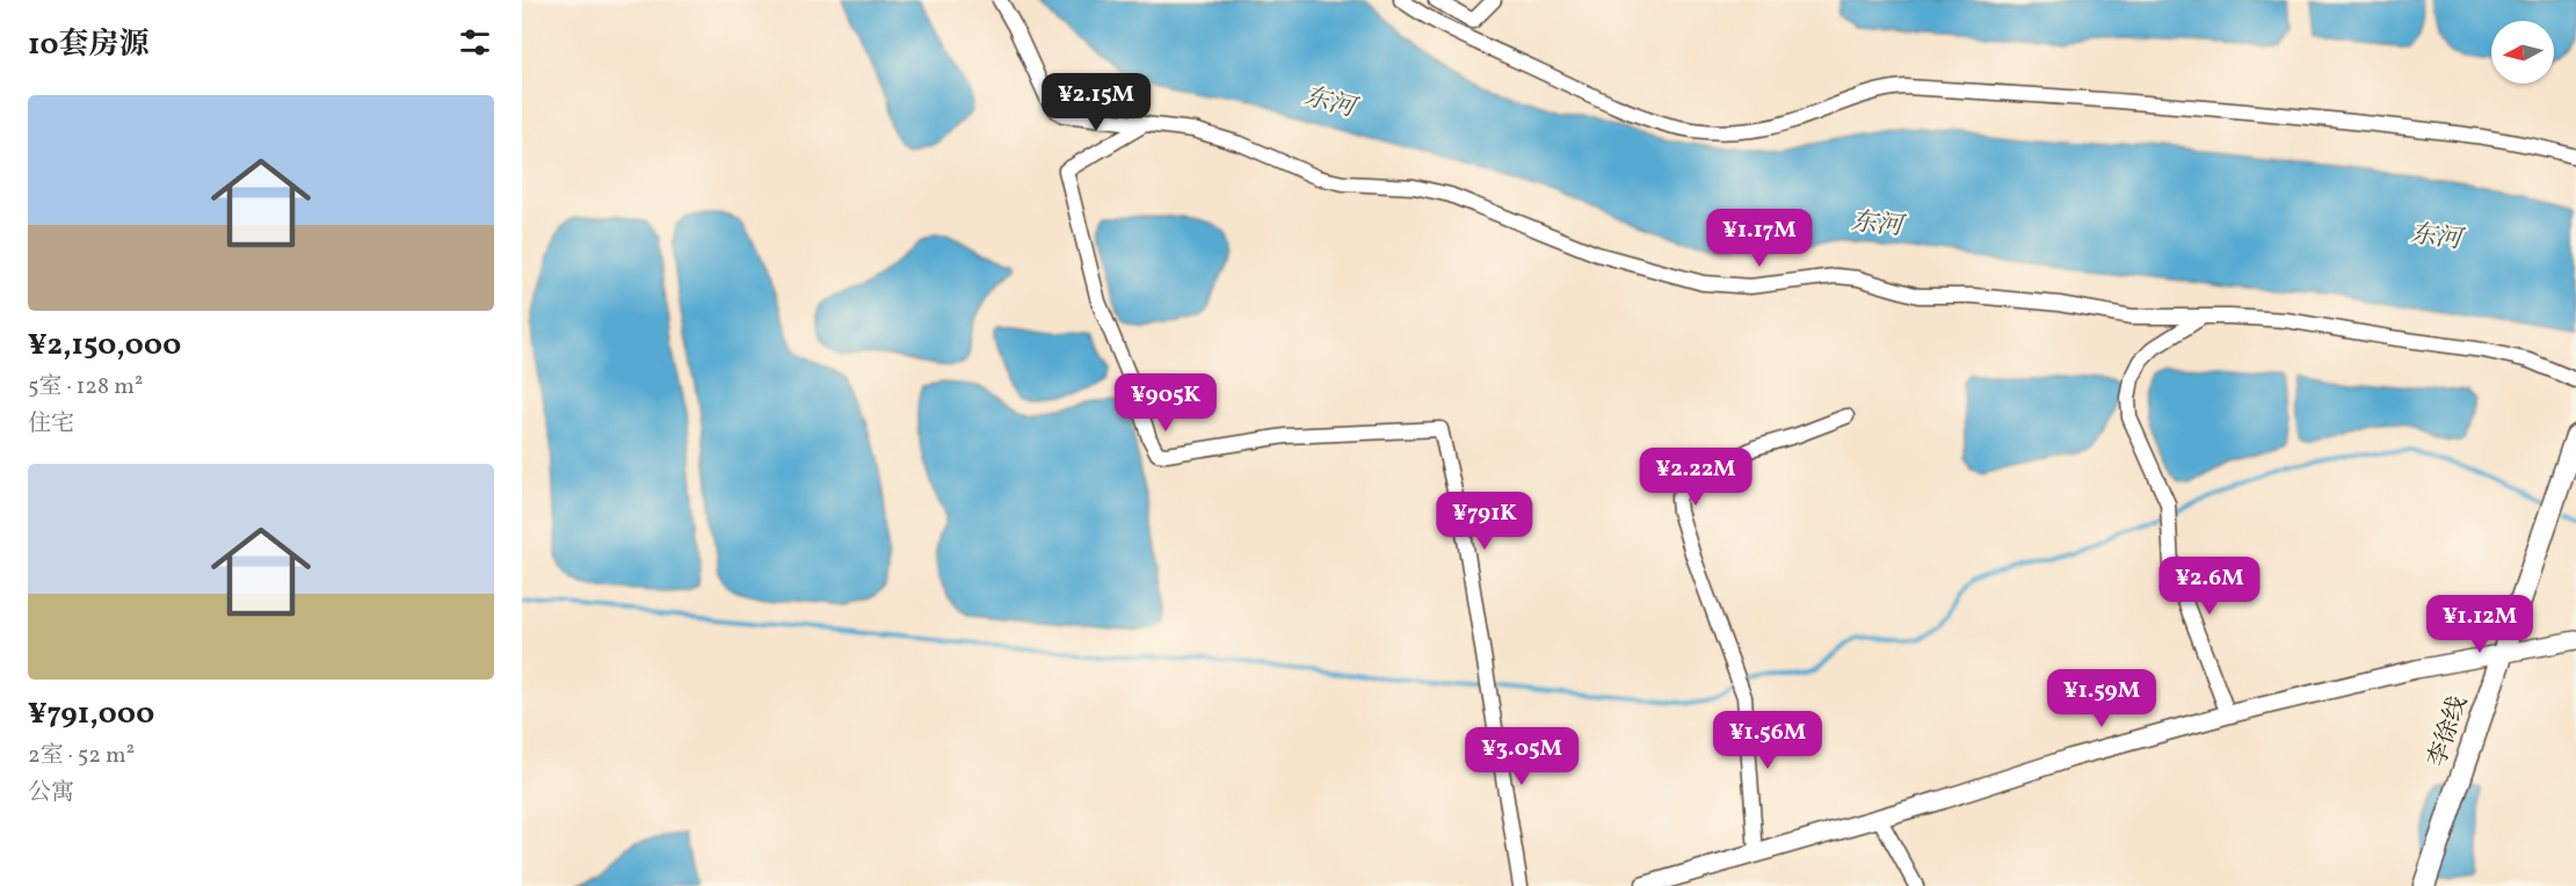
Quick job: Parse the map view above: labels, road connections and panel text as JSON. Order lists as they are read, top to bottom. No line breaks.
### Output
{"streets":{"main road":["李徐线"]},"water":["东河"],"north":"left","page":{"heading":"10套房源","price":["¥2.15M","¥1.17M","¥905K","¥2.22M","¥791K","¥2.6M","¥1.12M","¥1.59M","¥1.56M","¥3.05M"],"list":[{"name":"¥2,150,000","note":"5室 · 128 m² · 住宅"},{"name":"¥791,000","note":"2室 · 52 m² · 公寓"}]}}
